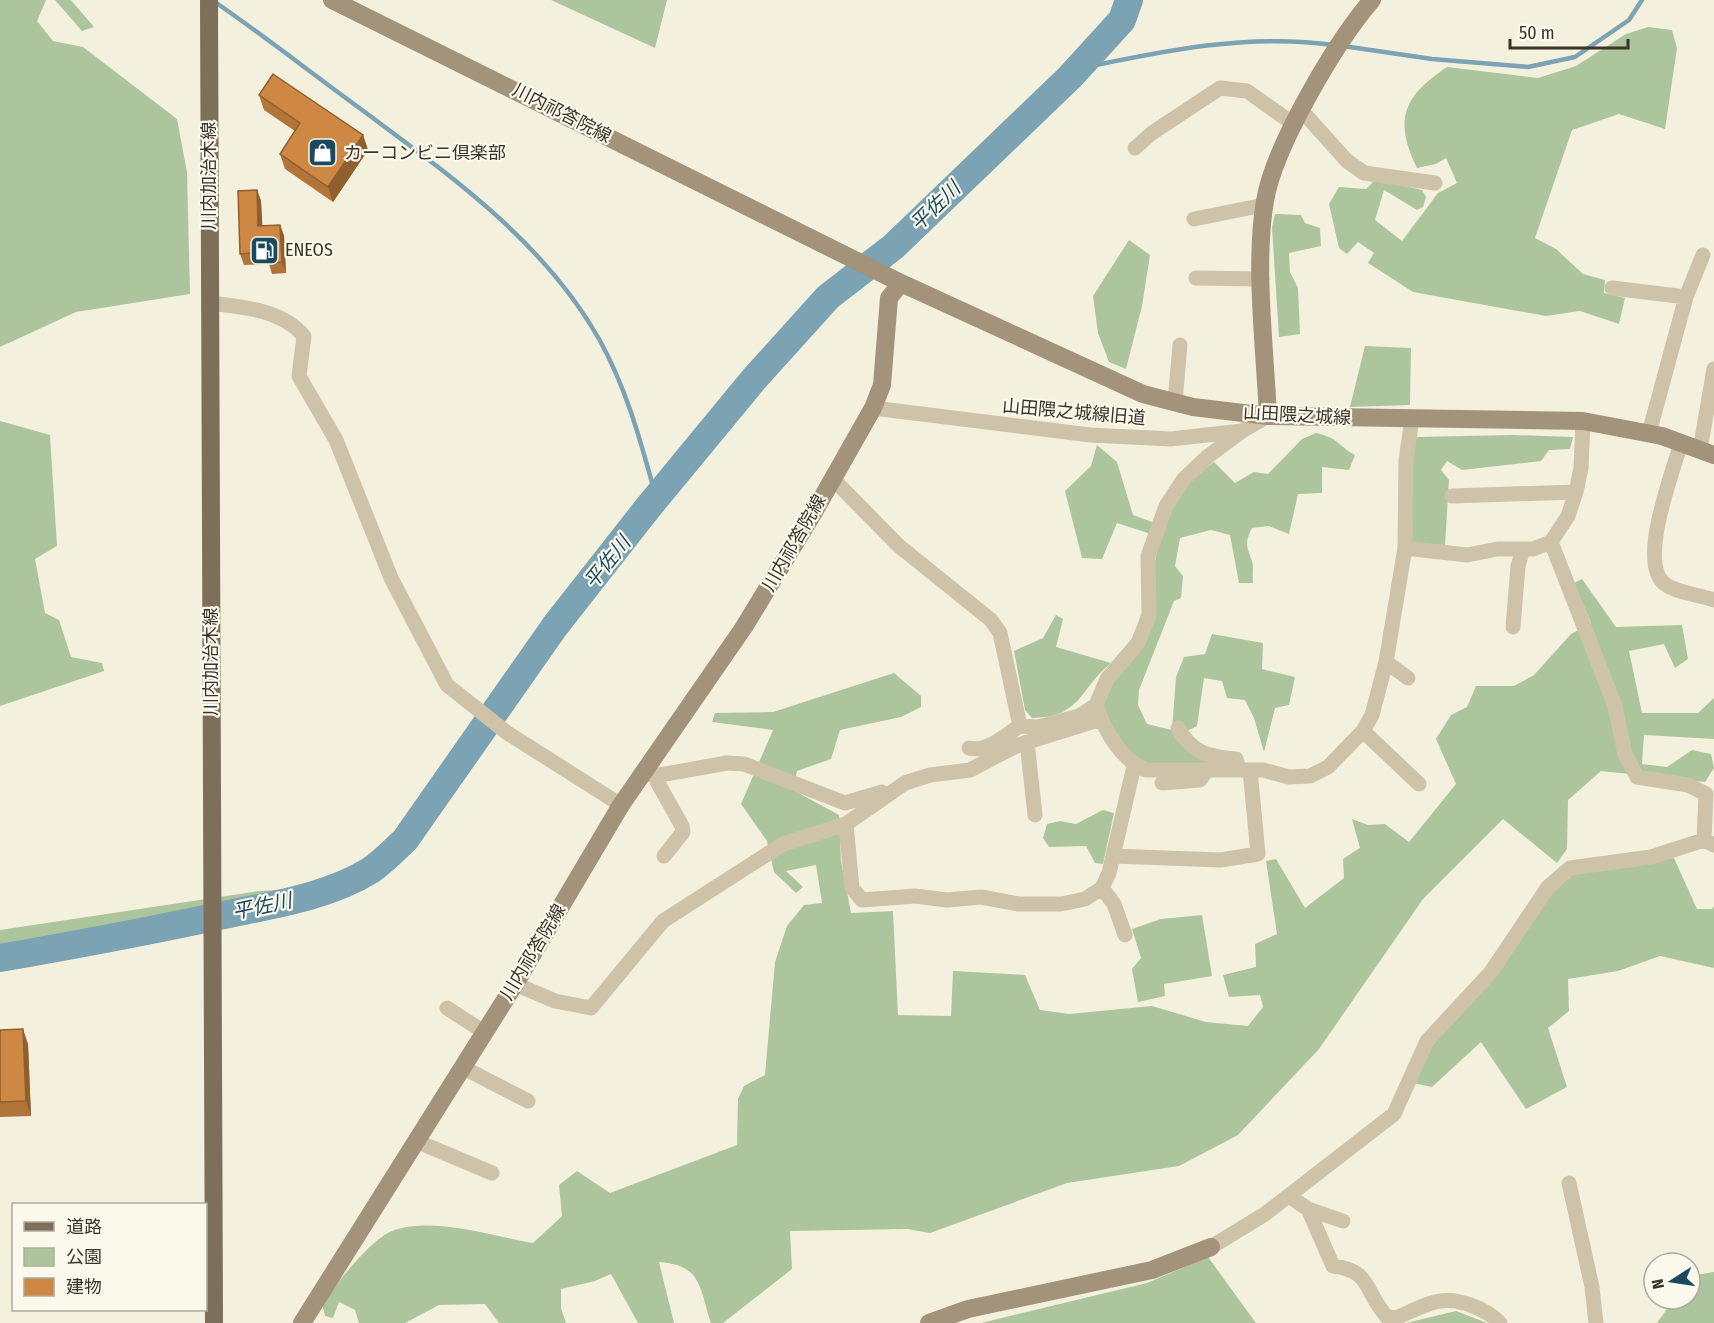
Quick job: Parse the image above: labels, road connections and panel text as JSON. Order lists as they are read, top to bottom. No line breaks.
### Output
{"streets":{"main road":["川内祁答院線","川内加治木線","山田隈之城線"],"street":["山田隈之城線旧道"]},"crossings":[["川内祁答院線","山田隈之城線旧道"],["川内祁答院線","山田隈之城線"],["山田隈之城線旧道","山田隈之城線"]],"water":["平佐川"],"places":{"shop":["カーコンビニ倶楽部"],"fuel station":["ENEOS"]},"legend":["道路","公園","建物"],"scale_bar":"50 m","north":"left"}
